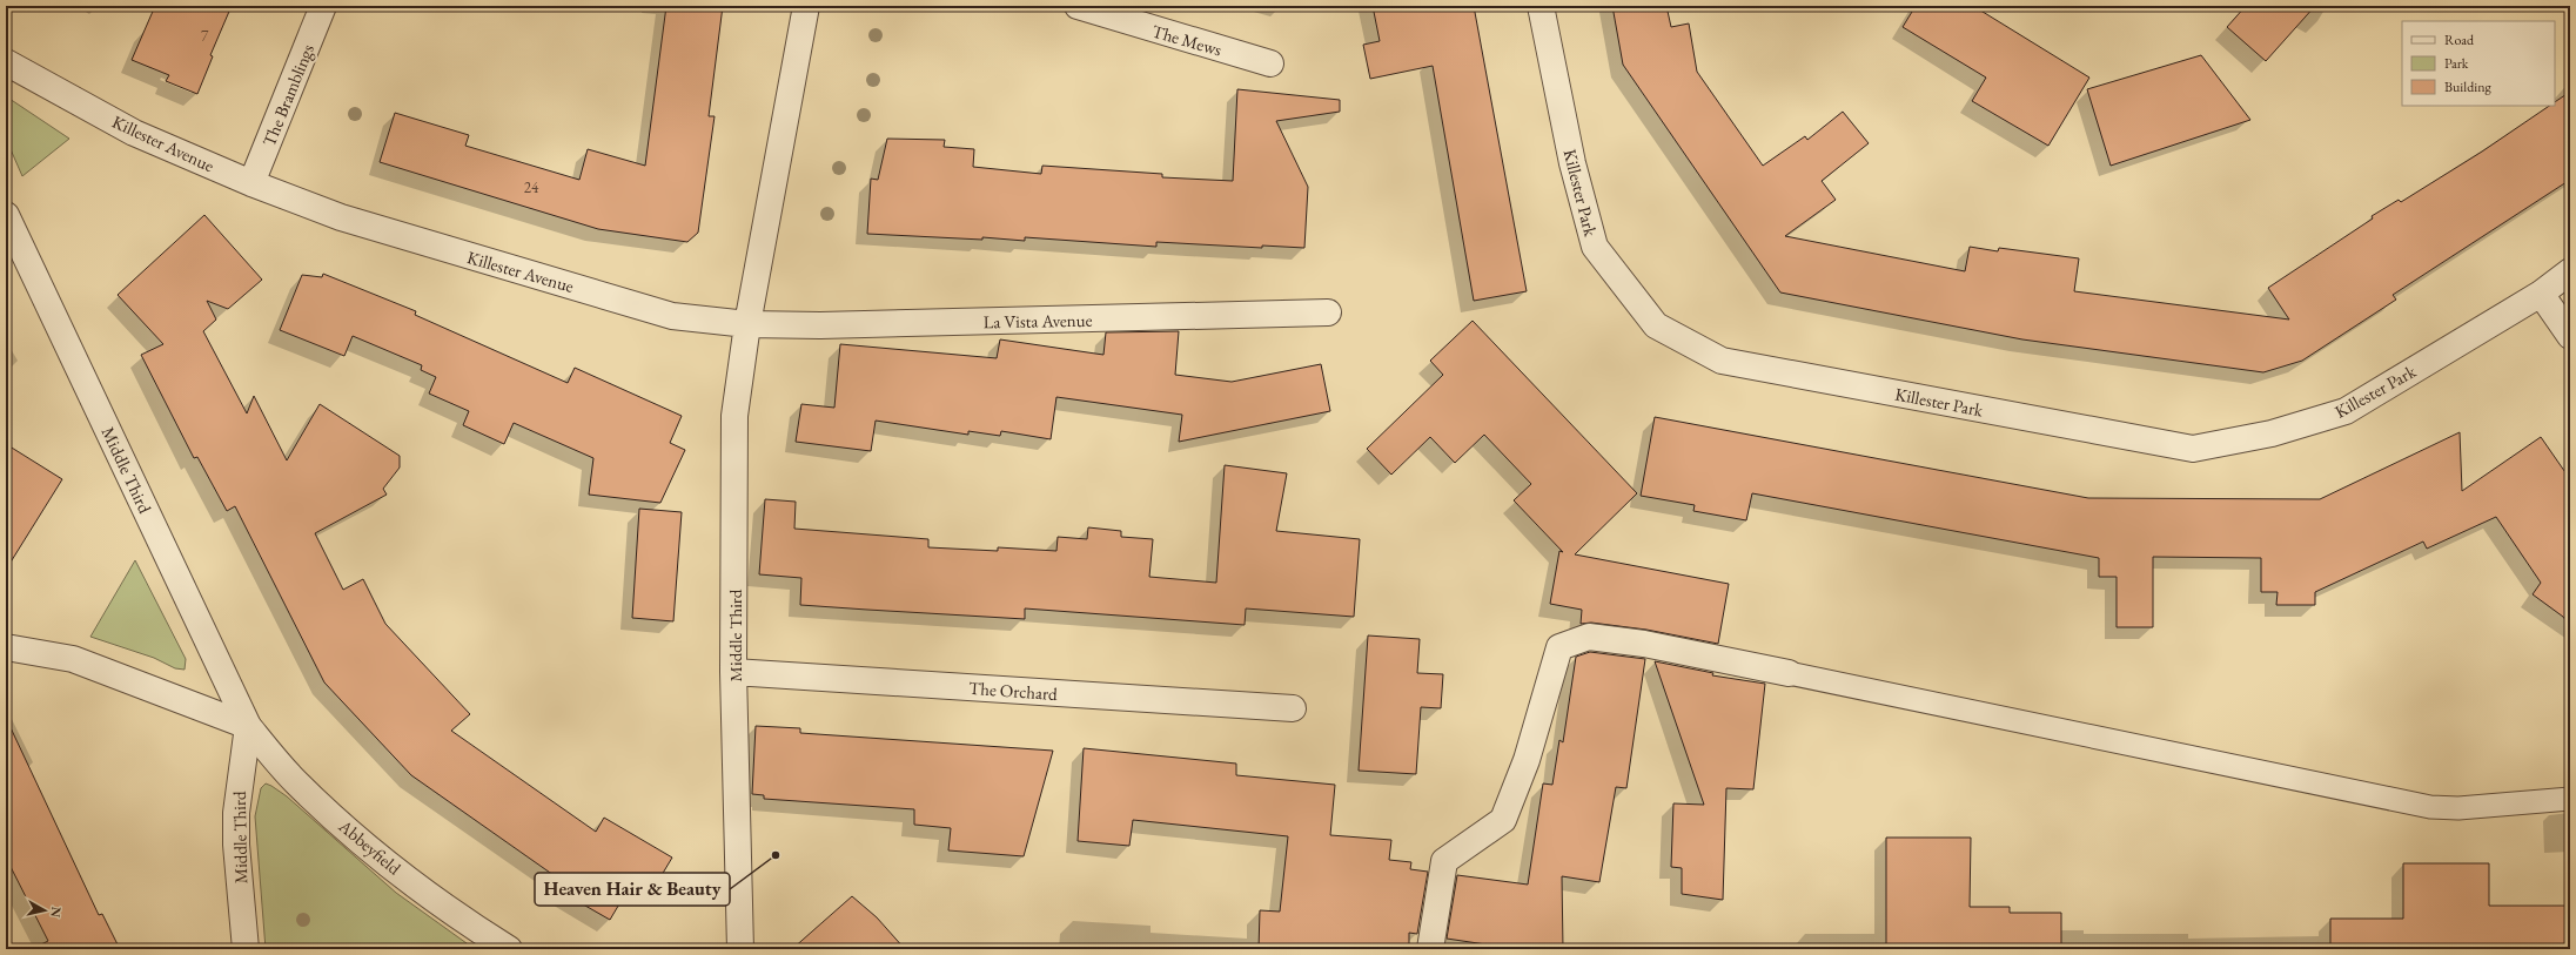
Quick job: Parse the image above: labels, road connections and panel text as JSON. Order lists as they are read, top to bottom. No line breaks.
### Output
{"streets":{"street":["The Mews","The Bramblings","Killester Avenue","Killester Park","La Vista Avenue","Middle Third","The Orchard","Abbeyfield"]},"crossings":[["The Bramblings","Killester Avenue"],["Killester Avenue","La Vista Avenue"],["Killester Avenue","Middle Third"],["La Vista Avenue","Middle Third"],["Middle Third","The Orchard"],["Middle Third","Abbeyfield"]],"places":["Heaven Hair & Beauty"],"house_numbers":["7","24"],"legend":["Road","Park","Building"],"north":"right"}
